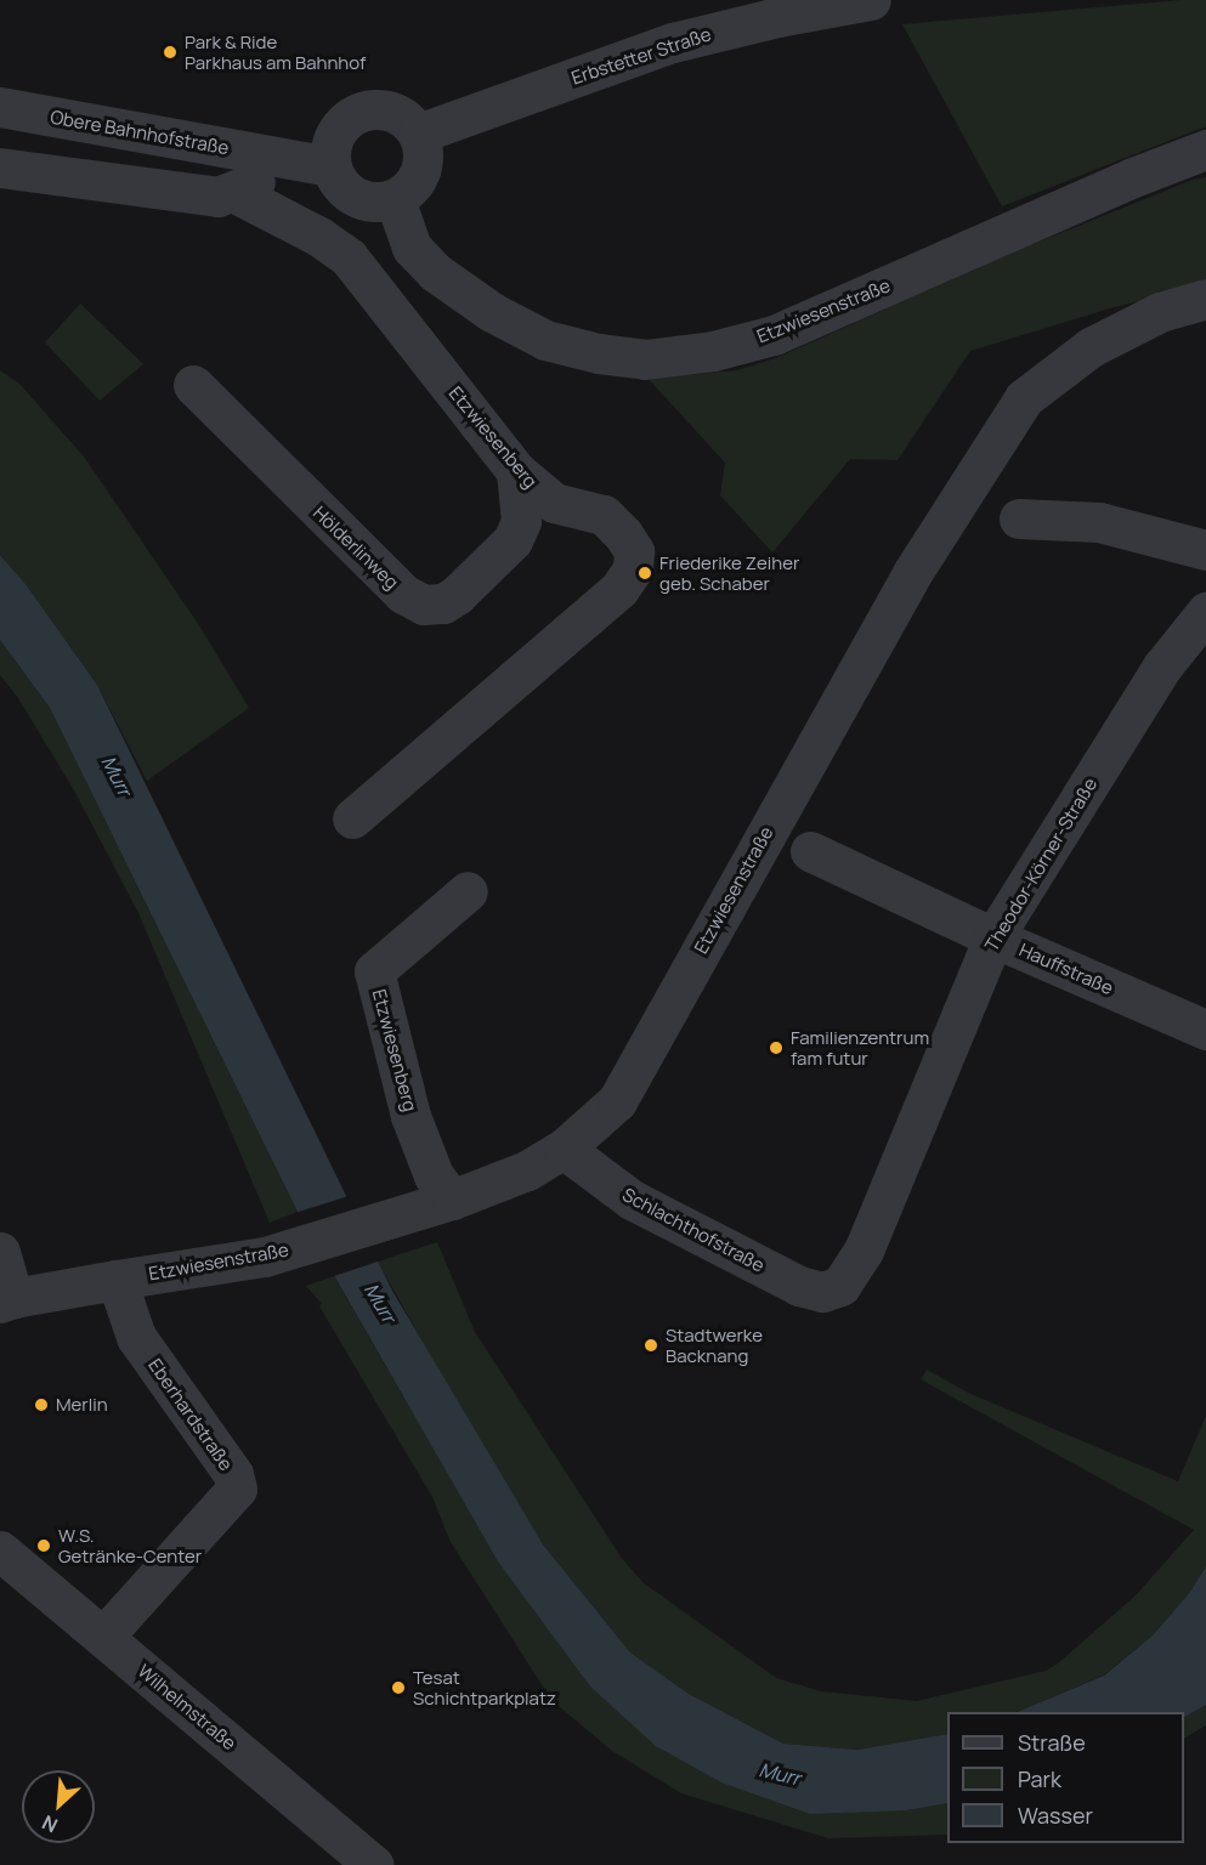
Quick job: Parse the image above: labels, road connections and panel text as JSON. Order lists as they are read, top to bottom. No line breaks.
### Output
{"streets":{"street":["Erbstetter Straße","Obere Bahnhofstraße","Etzwiesenstraße","Etzwiesenberg","Hölderlinweg","Theodor-Körner-Straße","Hauffstraße","Schlachthofstraße","Eberhardstraße","Wilhelmstraße"]},"crossings":[["Erbstetter Straße","Etzwiesenstraße"],["Etzwiesenstraße","Etzwiesenberg"],["Etzwiesenstraße","Schlachthofstraße"],["Etzwiesenstraße","Eberhardstraße"],["Etzwiesenberg","Hölderlinweg"],["Theodor-Körner-Straße","Hauffstraße"],["Theodor-Körner-Straße","Schlachthofstraße"],["Eberhardstraße","Wilhelmstraße"]],"water":["Murr"],"places":["Park & Ride Parkhaus am Bahnhof","Friederike Zeiher geb. Schaber","Familienzentrum fam futur","Stadtwerke Backnang","Merlin","W.S. Getränke-Center","Tesat Schichtparkplatz"],"legend":["Straße","Park","Wasser"],"north":"bottom left"}
